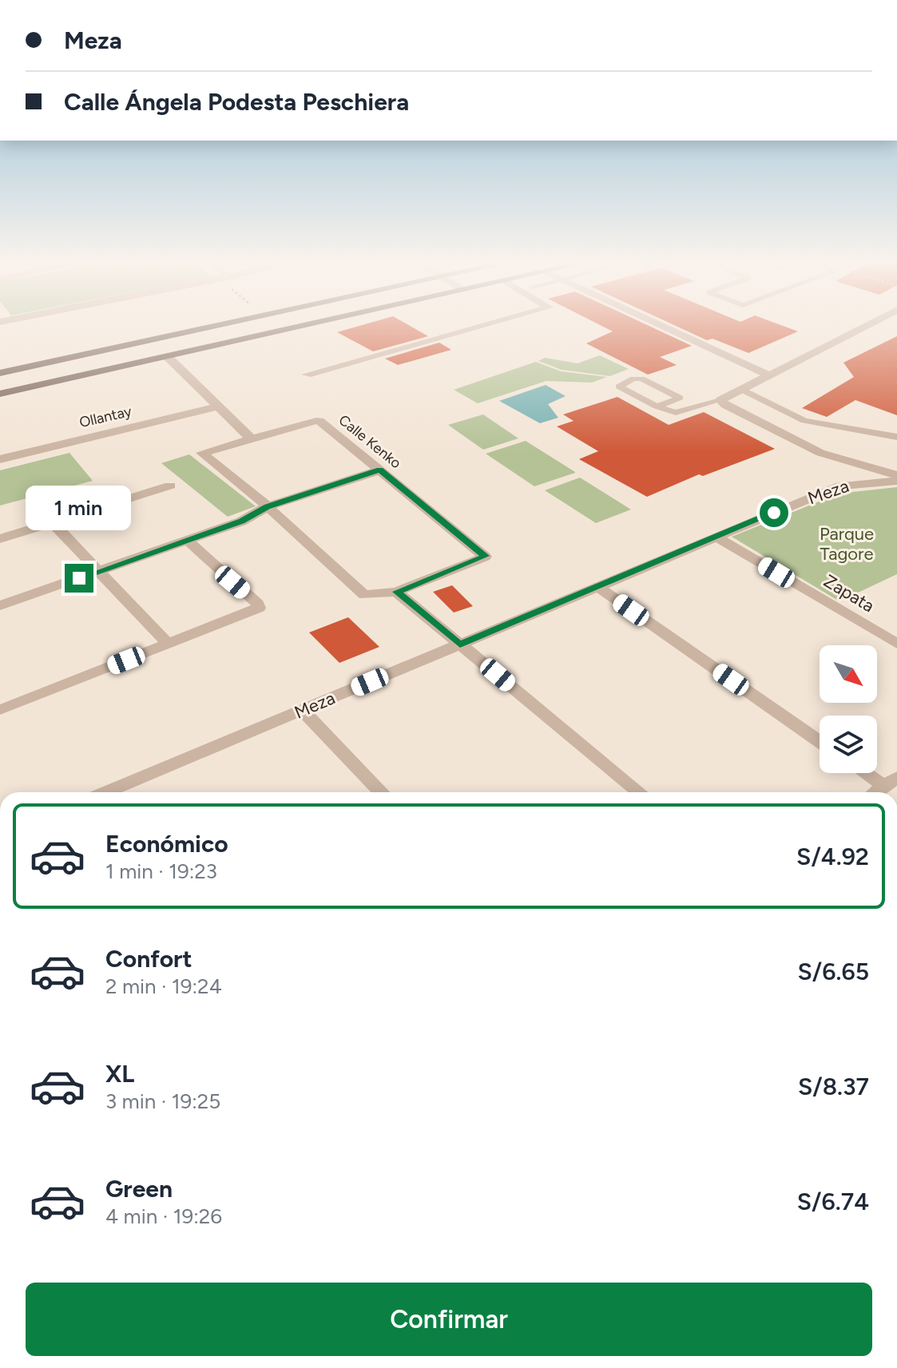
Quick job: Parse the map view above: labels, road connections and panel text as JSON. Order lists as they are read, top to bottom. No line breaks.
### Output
{"streets":{"street":["Ollantay","Calle Kenko","Meza","Zapata"]},"crossings":[["Meza","Zapata"]],"parks":["Parque Tagore"],"north":"bottom right","page":{"banner":["Meza","Calle Ángela Podesta Peschiera"],"bubble":"1 min","list":[{"name":"Económico","note":"1 min · 19:23","value":"S/4.92"},{"name":"Confort","note":"2 min · 19:24","value":"S/6.65"},{"name":"XL","note":"3 min · 19:25","value":"S/8.37"},{"name":"Green","note":"4 min · 19:26","value":"S/6.74"}],"buttons":"Confirmar"}}
